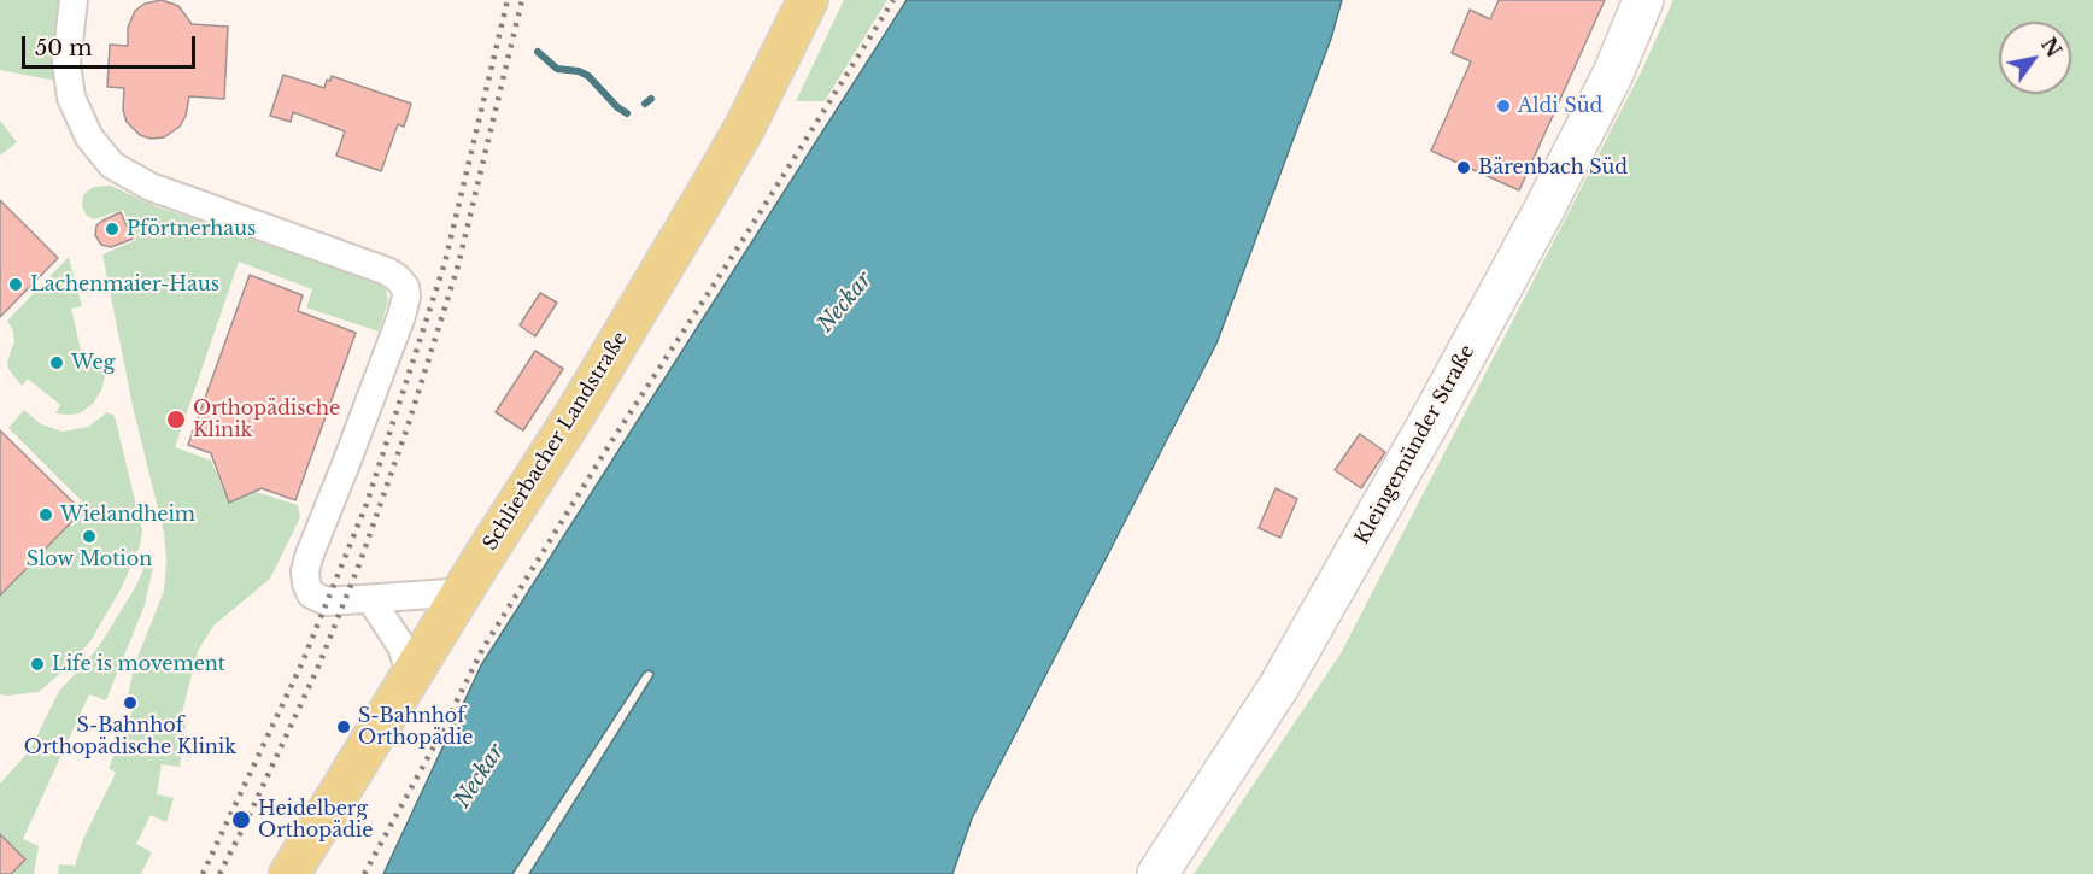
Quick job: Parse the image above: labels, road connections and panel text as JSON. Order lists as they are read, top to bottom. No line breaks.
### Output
{"streets":{"main road":["Schlierbacher Landstraße","Kleingemünder Straße"]},"water":["Neckar"],"places":["Aldi Süd","Bärenbach Süd","Pförtnerhaus","Lachenmaier-Haus","Weg","Orthopädische Klinik","Wielandheim","Slow Motion","Life is movement","S-Bahnhof Orthopädische Klinik","S-Bahnhof Orthopädie","Heidelberg Orthopädie"],"scale_bar":"50 m","north":"top right"}
